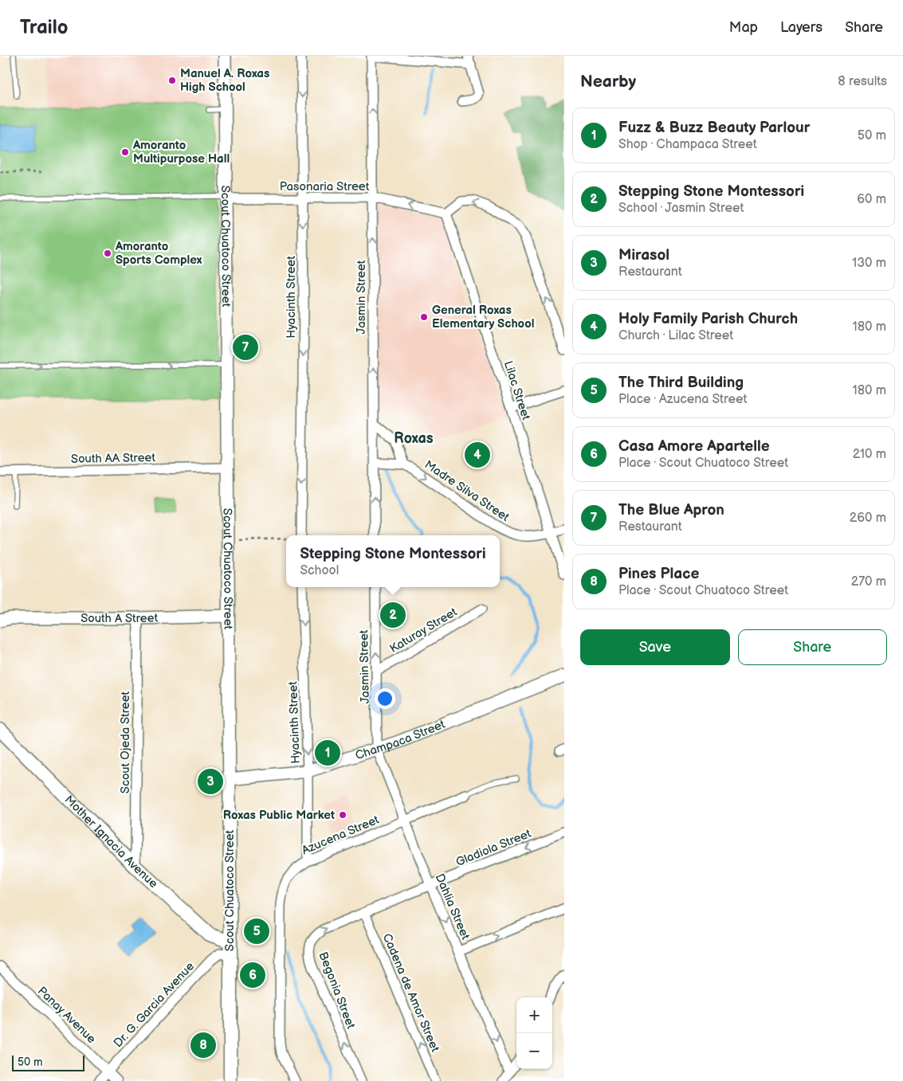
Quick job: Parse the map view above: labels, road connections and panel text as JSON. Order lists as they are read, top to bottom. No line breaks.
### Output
{"streets":{"main road":["Scout Chuatoco Street","Mother Ignacia Avenue"],"street":["Pasonaria Street","Hyacinth Street","Jasmin Street","Lilac Street","South AA Street","Madre Silva Street","South A Street","Katuray Street","Champaca Street","Scout Ojeda Street","Azucena Street","Gladiola Street","Dahlia Street","Begonia Street","Cadena de Amor Street","Dr. G. Garcia Avenue","Panay Avenue"]},"crossings":[["Pasonaria Street","Scout Chuatoco Street"],["Pasonaria Street","Hyacinth Street"],["Pasonaria Street","Jasmin Street"],["Pasonaria Street","Lilac Street"],["Scout Chuatoco Street","South AA Street"],["Scout Chuatoco Street","South A Street"],["Scout Chuatoco Street","Champaca Street"],["Scout Chuatoco Street","Mother Ignacia Avenue"],["Scout Chuatoco Street","Dr. G. Garcia Avenue"],["Hyacinth Street","Champaca Street"],["Hyacinth Street","Azucena Street"],["Jasmin Street","Madre Silva Street"],["Jasmin Street","Katuray Street"],["Jasmin Street","Champaca Street"],["Jasmin Street","Dahlia Street"],["Lilac Street","Madre Silva Street"],["South A Street","Scout Ojeda Street"],["Champaca Street","Dahlia Street"],["Scout Ojeda Street","Mother Ignacia Avenue"],["Azucena Street","Dahlia Street"],["Mother Ignacia Avenue","Dr. G. Garcia Avenue"],["Gladiola Street","Dahlia Street"],["Gladiola Street","Begonia Street"],["Dahlia Street","Begonia Street"],["Begonia Street","Cadena de Amor Street"],["Dr. G. Garcia Avenue","Panay Avenue"]],"one_way":["Hyacinth Street","Jasmin Street","Madre Silva Street","Dahlia Street","Cadena de Amor Street"],"districts":["Roxas"],"places":["Manuel A. Roxas High School","Amoranto Multipurpose Hall","Amoranto Sports Complex","General Roxas Elementary School","Roxas Public Market"],"scale_bar":"50 m","page":{"header":"Trailo","nav":["Map","Layers","Share"],"heading":["Nearby","8 results"],"list":[{"mark":"1","name":"Fuzz & Buzz Beauty Parlour","note":"Shop · Champaca Street","value":"50 m"},{"mark":"2","name":"Stepping Stone Montessori","note":"School · Jasmin Street","value":"60 m"},{"mark":"3","name":"Mirasol","note":"Restaurant","value":"130 m"},{"mark":"4","name":"Holy Family Parish Church","note":"Church · Lilac Street","value":"180 m"},{"mark":"5","name":"The Third Building","note":"Place · Azucena Street","value":"180 m"},{"mark":"6","name":"Casa Amore Apartelle","note":"Place · Scout Chuatoco Street","value":"210 m"},{"mark":"7","name":"The Blue Apron","note":"Restaurant","value":"260 m"},{"mark":"8","name":"Pines Place","note":"Place · Scout Chuatoco Street","value":"270 m"}],"pins":["7","4","2","1","3","5","6","8"],"popup":["Stepping Stone Montessori","School"],"buttons":["Save","Share"],"map_buttons":["+","−"],"scale":"50 m"}}
